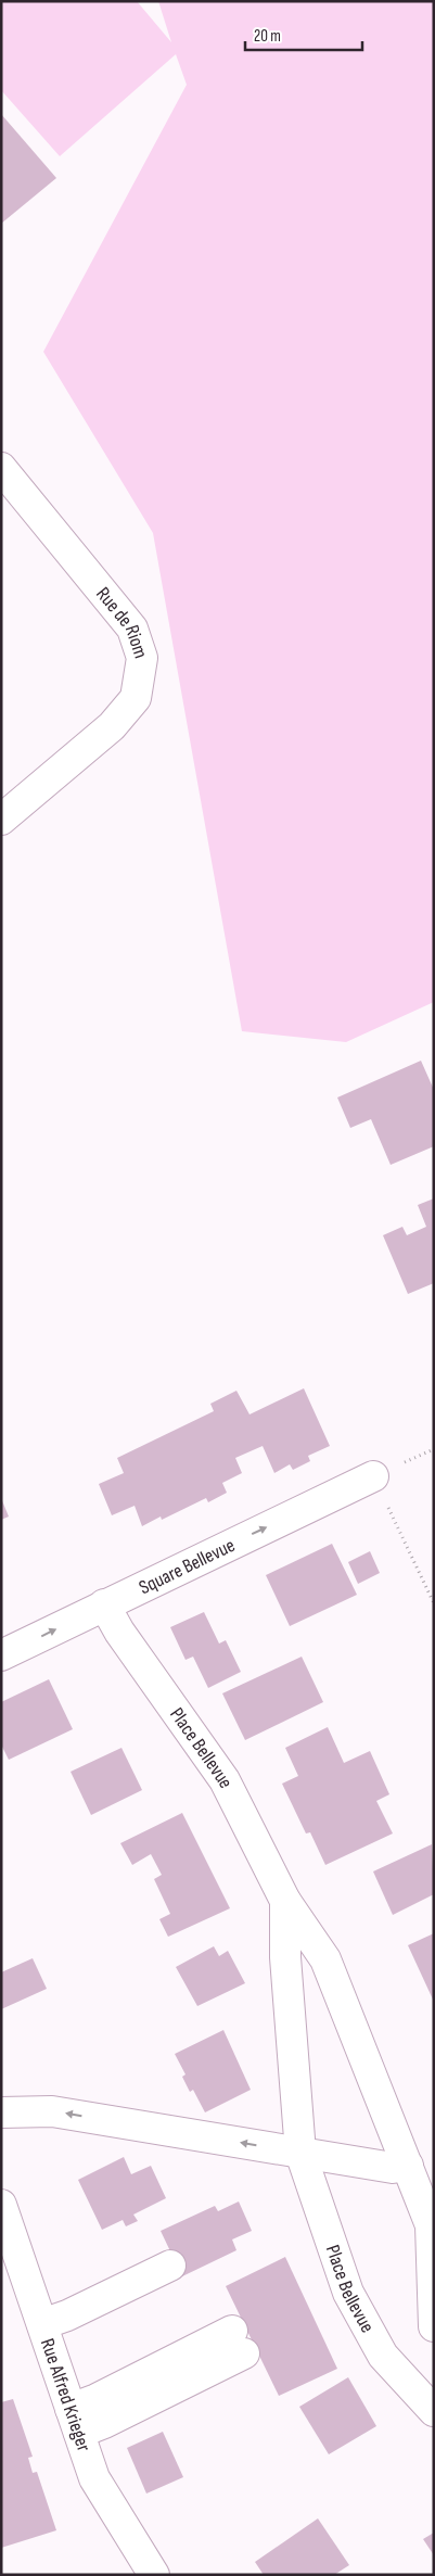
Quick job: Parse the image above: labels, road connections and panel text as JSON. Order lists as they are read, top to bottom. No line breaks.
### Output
{"streets":{"street":["Rue de Riom","Square Bellevue","Place Bellevue","Rue Alfred Krieger"]},"crossings":[["Square Bellevue","Place Bellevue"]],"one_way":["Square Bellevue"],"scale_bar":"20 m"}
